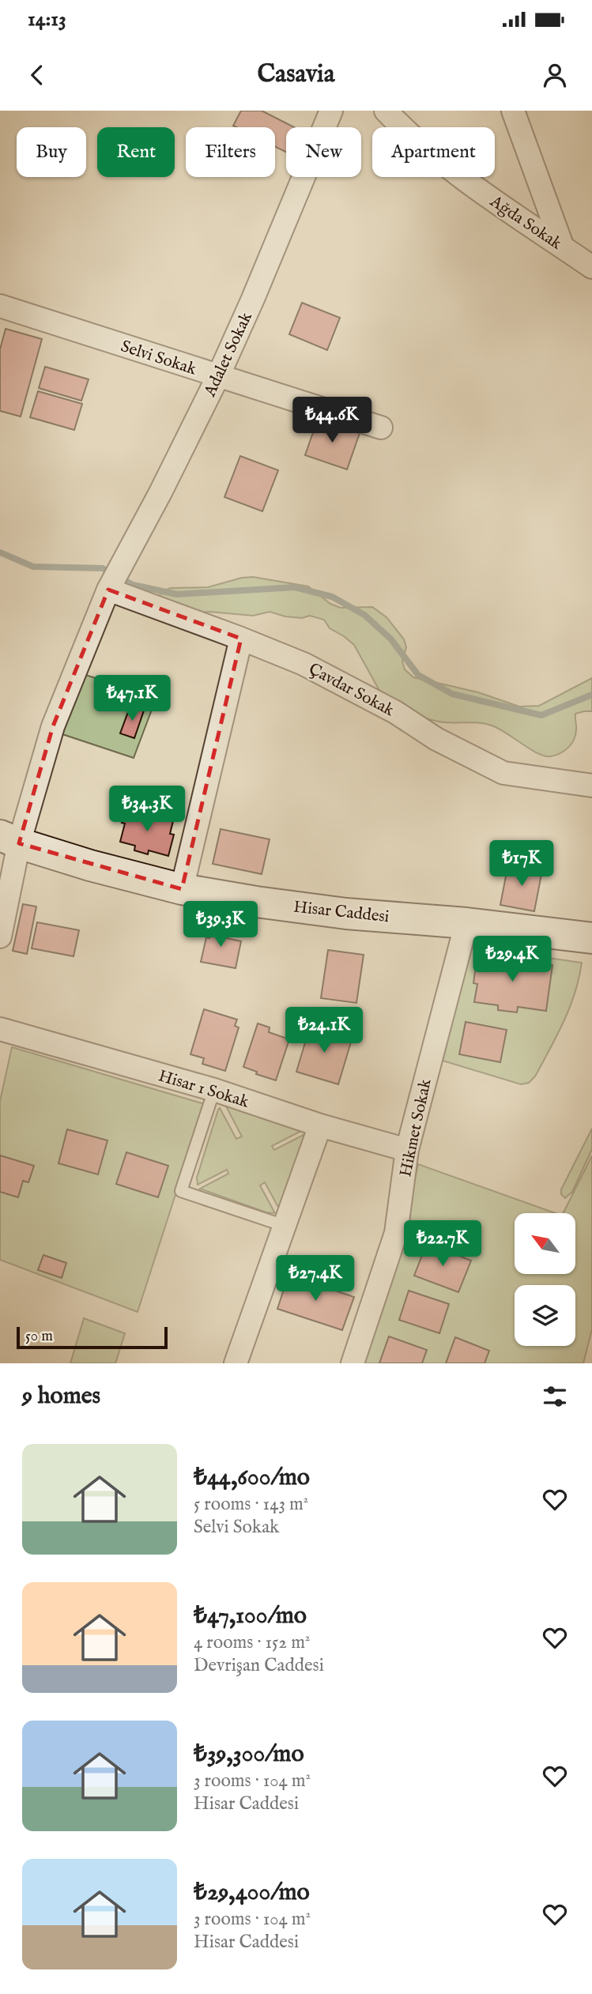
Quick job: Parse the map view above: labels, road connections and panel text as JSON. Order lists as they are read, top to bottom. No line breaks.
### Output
{"streets":{"street":["Ağda Sokak","Adalet Sokak","Selvi Sokak","Çavdar Sokak","Hisar Caddesi","Hisar 1 Sokak","Hikmet Sokak"]},"crossings":[["Adalet Sokak","Selvi Sokak"],["Adalet Sokak","Çavdar Sokak"],["Adalet Sokak","Hisar Caddesi"],["Hisar Caddesi","Hikmet Sokak"],["Hisar 1 Sokak","Hikmet Sokak"]],"scale_bar":"50 m","north":"top left","page":{"status":"14:13","header":"Casavia","chip":["Buy","Rent","Filters","New","Apartment"],"price":["₺44.6K","₺47.1K","₺34.3K","₺17K","₺39.3K","₺29.4K","₺24.1K","₺22.7K","₺27.4K"],"scale":"50 m","heading":"9 homes","list":[{"name":"₺44,600/mo","note":"5 rooms · 143 m² · Selvi Sokak"},{"name":"₺47,100/mo","note":"4 rooms · 152 m² · Devrişan Caddesi"},{"name":"₺39,300/mo","note":"3 rooms · 104 m² · Hisar Caddesi"},{"name":"₺29,400/mo","note":"3 rooms · 104 m² · Hisar Caddesi"}]}}
